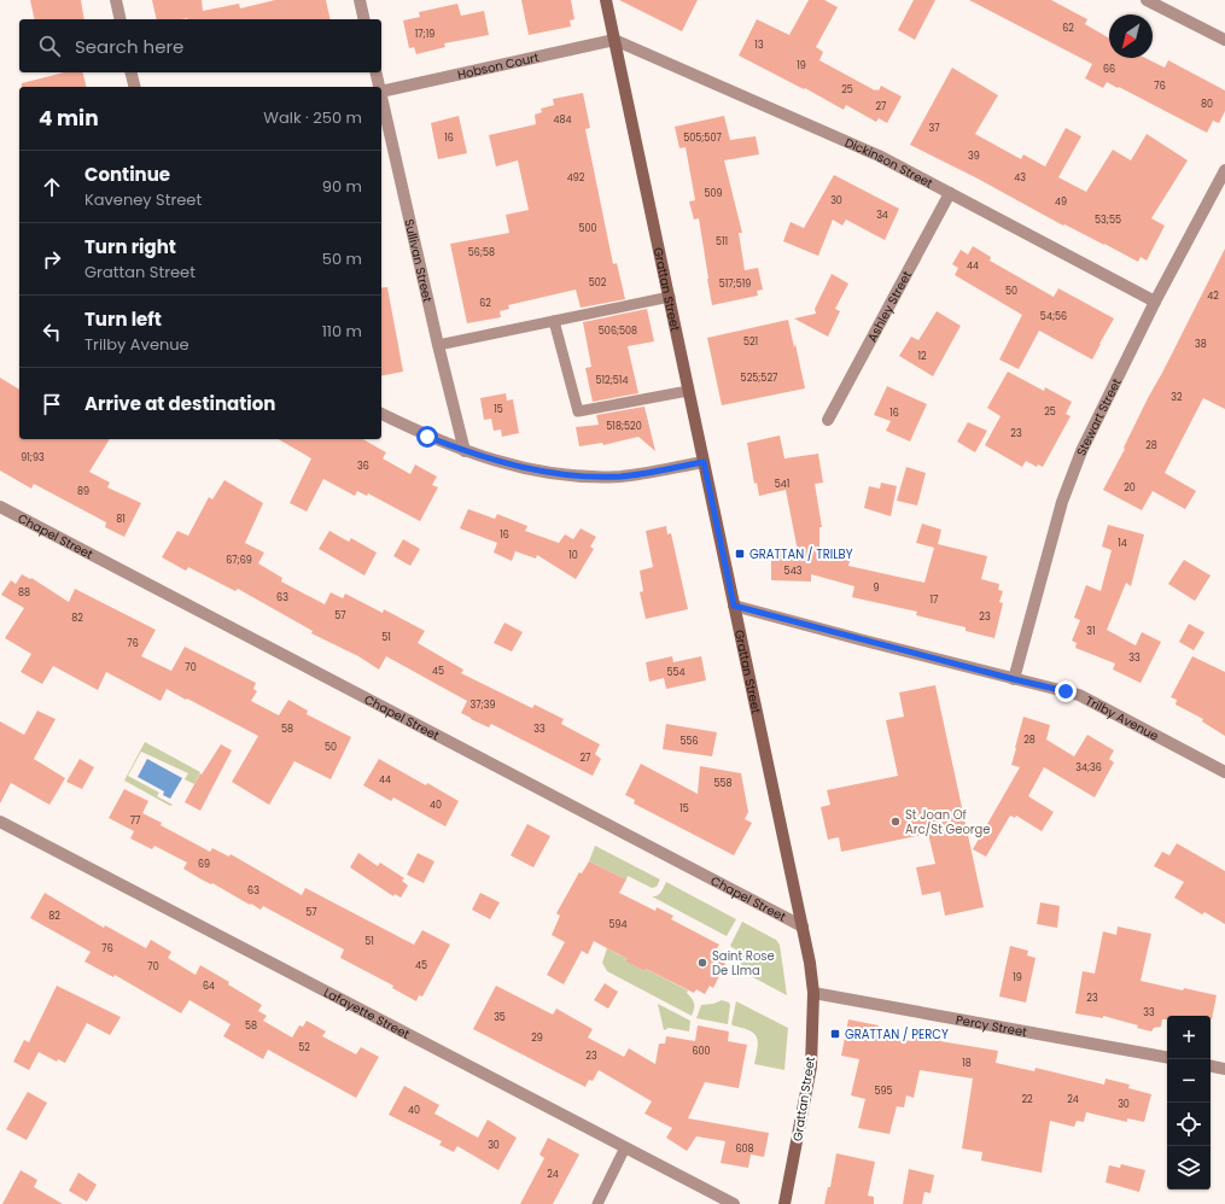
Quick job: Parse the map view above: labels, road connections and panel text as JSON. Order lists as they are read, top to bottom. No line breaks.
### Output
{"streets":{"main road":["Grattan Street"],"street":["Hobson Court","Dickinson Street","Sullivan Street","Ashley Street","Stewart Street","Chapel Street","Trilby Avenue","Lafayette Street","Percy Street"]},"crossings":[["Hobson Court","Dickinson Street"],["Hobson Court","Grattan Street"],["Dickinson Street","Grattan Street"],["Dickinson Street","Ashley Street"],["Dickinson Street","Stewart Street"],["Grattan Street","Chapel Street"],["Grattan Street","Trilby Avenue"],["Grattan Street","Percy Street"],["Stewart Street","Trilby Avenue"]],"places":{"transit":["GRATTAN / TRILBY","GRATTAN / PERCY"],"other":["St Joan Of Arc/St George","Saint Rose De LIma"]},"house_numbers":["62","17;19","13","19","66","76","25","80","27","484","37","16","505;507","39","492","43","509","30","49","34","53;55","500","511","56;58","44","502","517;519","50","42","62","54;56","506;508","521","38","12","525;527","512;514","32","15","25","16","518;520","23","28","91;93","36","541","20","89","81","16","14","10","67;69","543","9","88","63","17","57","23","82","31","51","76","33","70","45","554","37;39","58","33","28","556","50","27","34;36","44","558","40","15","77","69","63","57","82","594","51","76","45","70","19","64","23","33","35","58","29","52","600","23","18","595","22","24","30","40","30","608","24"],"north":"bottom left","page":{"search":"Search here","heading":["4 min","Walk · 250 m"],"list":[["Continue","Kaveney Street","90 m"],["Turn right","Grattan Street","50 m"],["Turn left","Trilby Avenue","110 m"],"Arrive at destination"],"map_buttons":["+","−"]}}
